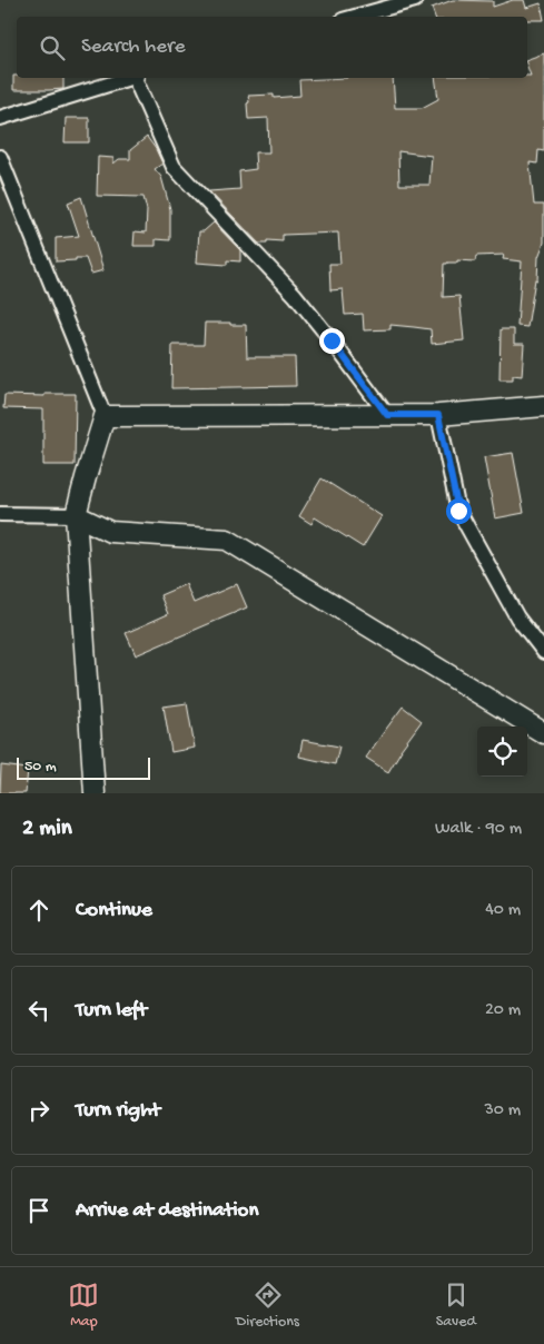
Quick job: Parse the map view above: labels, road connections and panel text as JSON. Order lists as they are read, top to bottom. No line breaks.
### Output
{"scale_bar":"50 m","page":{"search":"Search here","scale":"50 m","heading":["2 min","Walk · 90 m"],"list":[["Continue","40 m"],["Turn left","20 m"],["Turn right","30 m"],"Arrive at destination"],"nav":["Map","Directions","Saved"]}}
